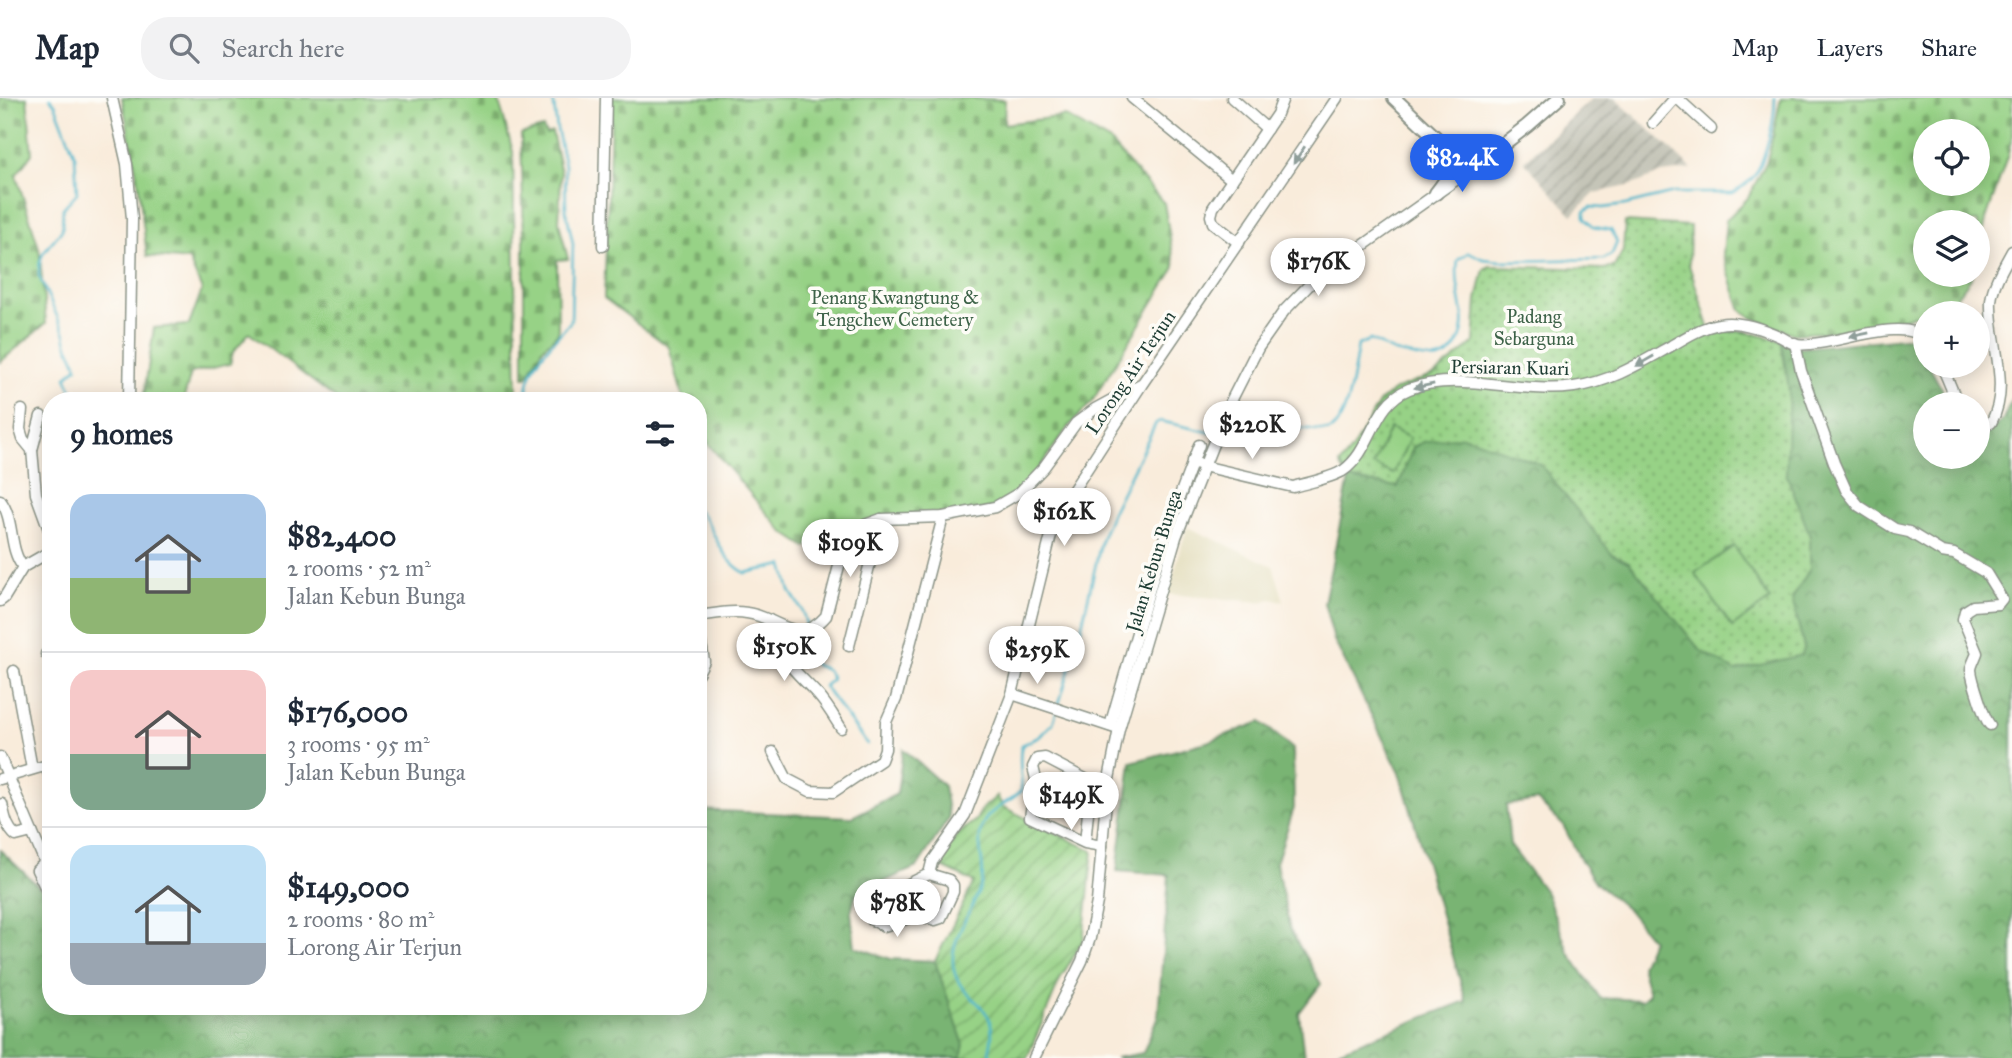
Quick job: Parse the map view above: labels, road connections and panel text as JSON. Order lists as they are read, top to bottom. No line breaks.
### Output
{"streets":{"street":["Persiaran Kuari","Lorong Air Terjun","Jalan Kebun Bunga"]},"crossings":[["Persiaran Kuari","Jalan Kebun Bunga"]],"one_way":["Persiaran Kuari"],"parks":["Penang Kwangtung & Tengchew Cemetery","Padang Sebarguna"],"page":{"header":"Map","search":"Search here","nav":["Map","Layers","Share"],"map_buttons":["+","−"],"price":["$82.4K","$176K","$220K","$162K","$109K","$150K","$259K","$149K","$78K"],"heading":"9 homes","list":[{"name":"$82,400","note":"2 rooms · 52 m² · Jalan Kebun Bunga"},{"name":"$176,000","note":"3 rooms · 95 m² · Jalan Kebun Bunga"},{"name":"$149,000","note":"2 rooms · 80 m² · Lorong Air Terjun"}]}}
